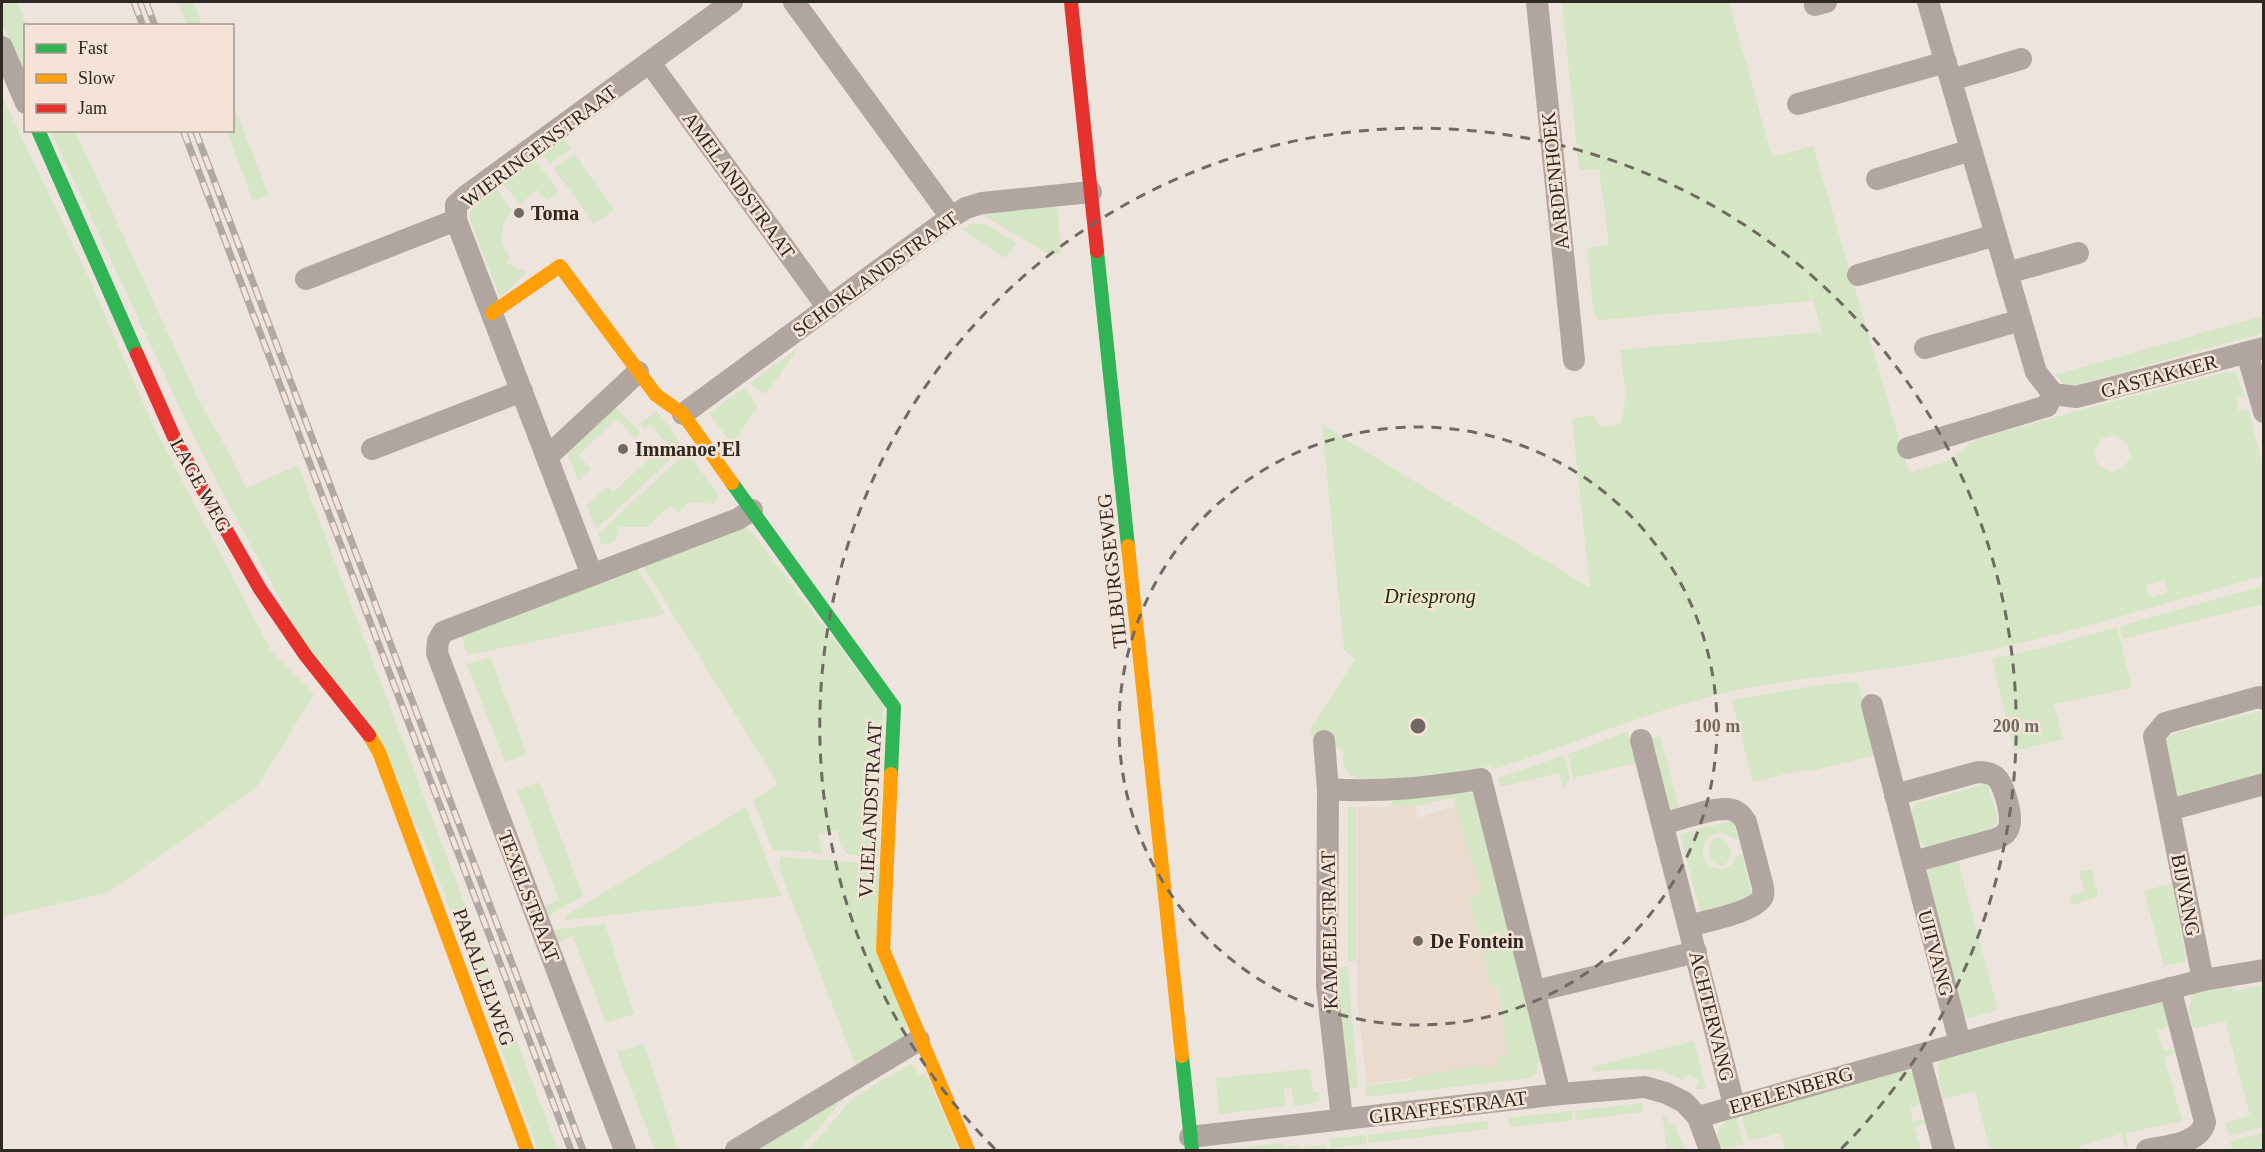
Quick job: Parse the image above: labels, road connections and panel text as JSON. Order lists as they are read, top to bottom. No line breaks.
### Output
{"streets":{"street":["WIERINGENSTRAAT","AARDENHOEK","AMELANDSTRAAT","SCHOKLANDSTRAAT","GASTAKKER","LAGE WEG","TILBURGSEWEG","VLIELANDSTRAAT","BIJVANG","TEXELSTRAAT","KAMEELSTRAAT","UITVANG","PARALLELWEG","ACHTERVANG","EPELENBERG","GIRAFFESTRAAT"]},"crossings":[["WIERINGENSTRAAT","AMELANDSTRAAT"],["AMELANDSTRAAT","SCHOKLANDSTRAAT"],["SCHOKLANDSTRAAT","TILBURGSEWEG"],["SCHOKLANDSTRAAT","VLIELANDSTRAAT"],["LAGE WEG","PARALLELWEG"],["TILBURGSEWEG","GIRAFFESTRAAT"],["BIJVANG","EPELENBERG"],["KAMEELSTRAAT","GIRAFFESTRAAT"],["UITVANG","EPELENBERG"],["ACHTERVANG","EPELENBERG"],["EPELENBERG","GIRAFFESTRAAT"]],"parks":["Driesprong"],"places":["Toma","Immanoe'El","De Fontein"],"legend":["Fast","Slow","Jam"],"rings":["100 m","200 m"]}
